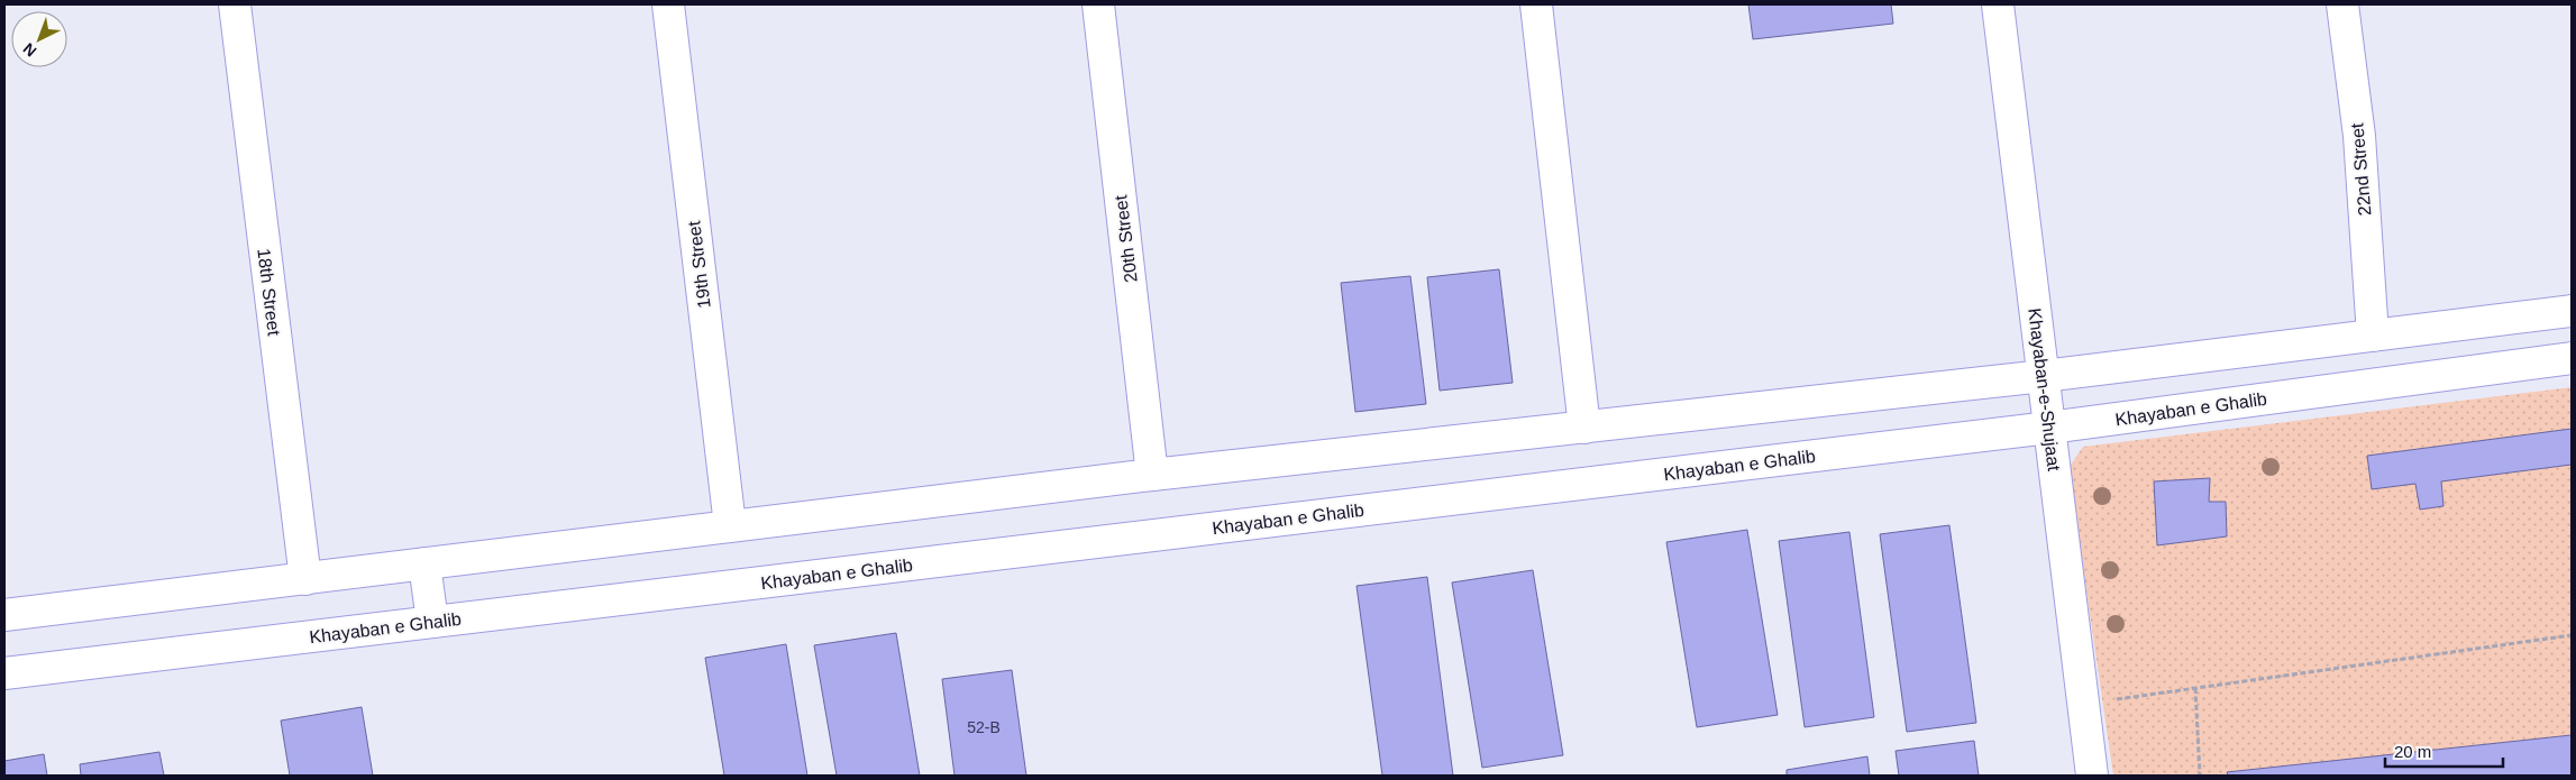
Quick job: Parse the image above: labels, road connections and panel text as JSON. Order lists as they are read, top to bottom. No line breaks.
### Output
{"streets":{"street":["22nd Street","20th Street","19th Street","18th Street","Khayaban-e-Shujaat","Khayaban e Ghalib"]},"crossings":[["Khayaban-e-Shujaat","Khayaban e Ghalib"]],"house_numbers":["52-B"],"scale_bar":"20 m","north":"bottom left"}
